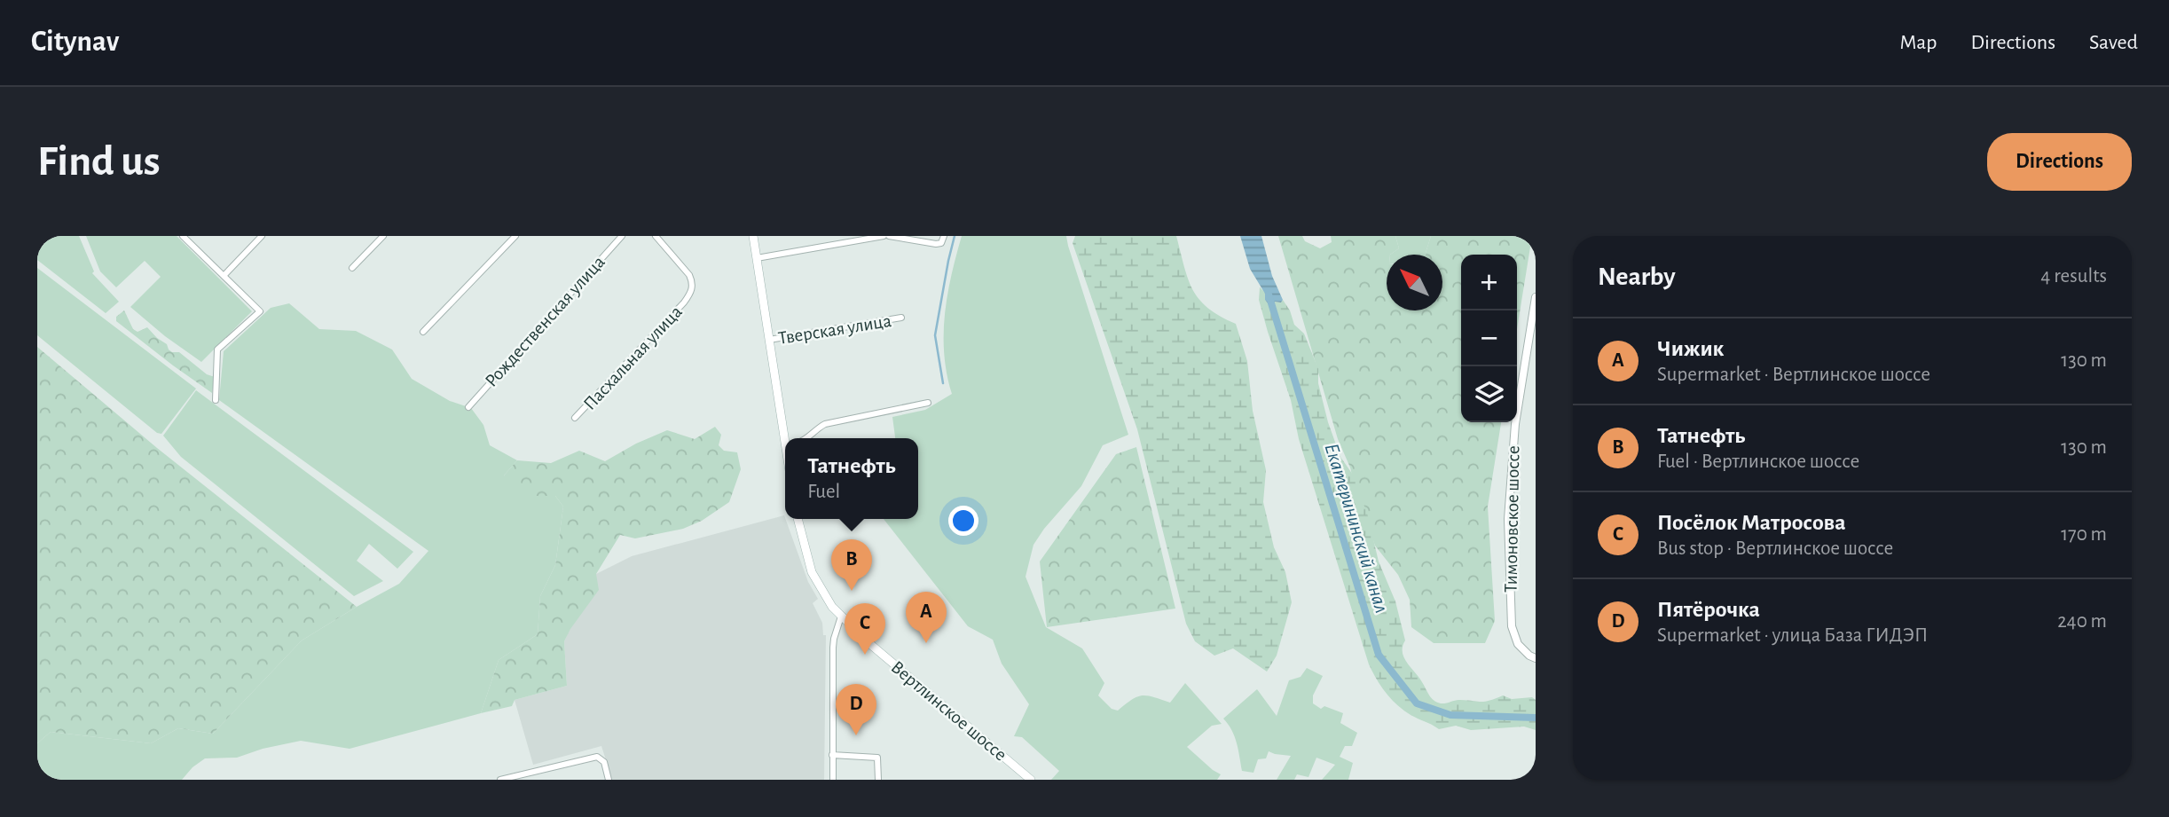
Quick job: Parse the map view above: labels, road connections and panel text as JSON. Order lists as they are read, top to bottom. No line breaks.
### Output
{"streets":{"main road":["Вертлинское шоссе"],"street":["Рождественская улица","Тверская улица","Пасхальная улица","Тимоновское шоссе"]},"water":["Екатерининский канал"],"north":"top left","page":{"header":"Citynav","nav":["Map","Directions","Saved"],"buttons":"Directions","title":"Find us","heading":["Nearby","4 results"],"map_buttons":["+","−"],"list":[{"mark":"A","name":"Чижик","note":"Supermarket · Вертлинское шоссе","value":"130 m"},{"mark":"B","name":"Татнефть","note":"Fuel · Вертлинское шоссе","value":"130 m"},{"mark":"C","name":"Посёлок Матросова","note":"Bus stop · Вертлинское шоссе","value":"170 m"},{"mark":"D","name":"Пятёрочка","note":"Supermarket · улица База ГИДЭП","value":"240 m"}],"popup":["Татнефть","Fuel"],"pins":["B","A","C","D"]}}
